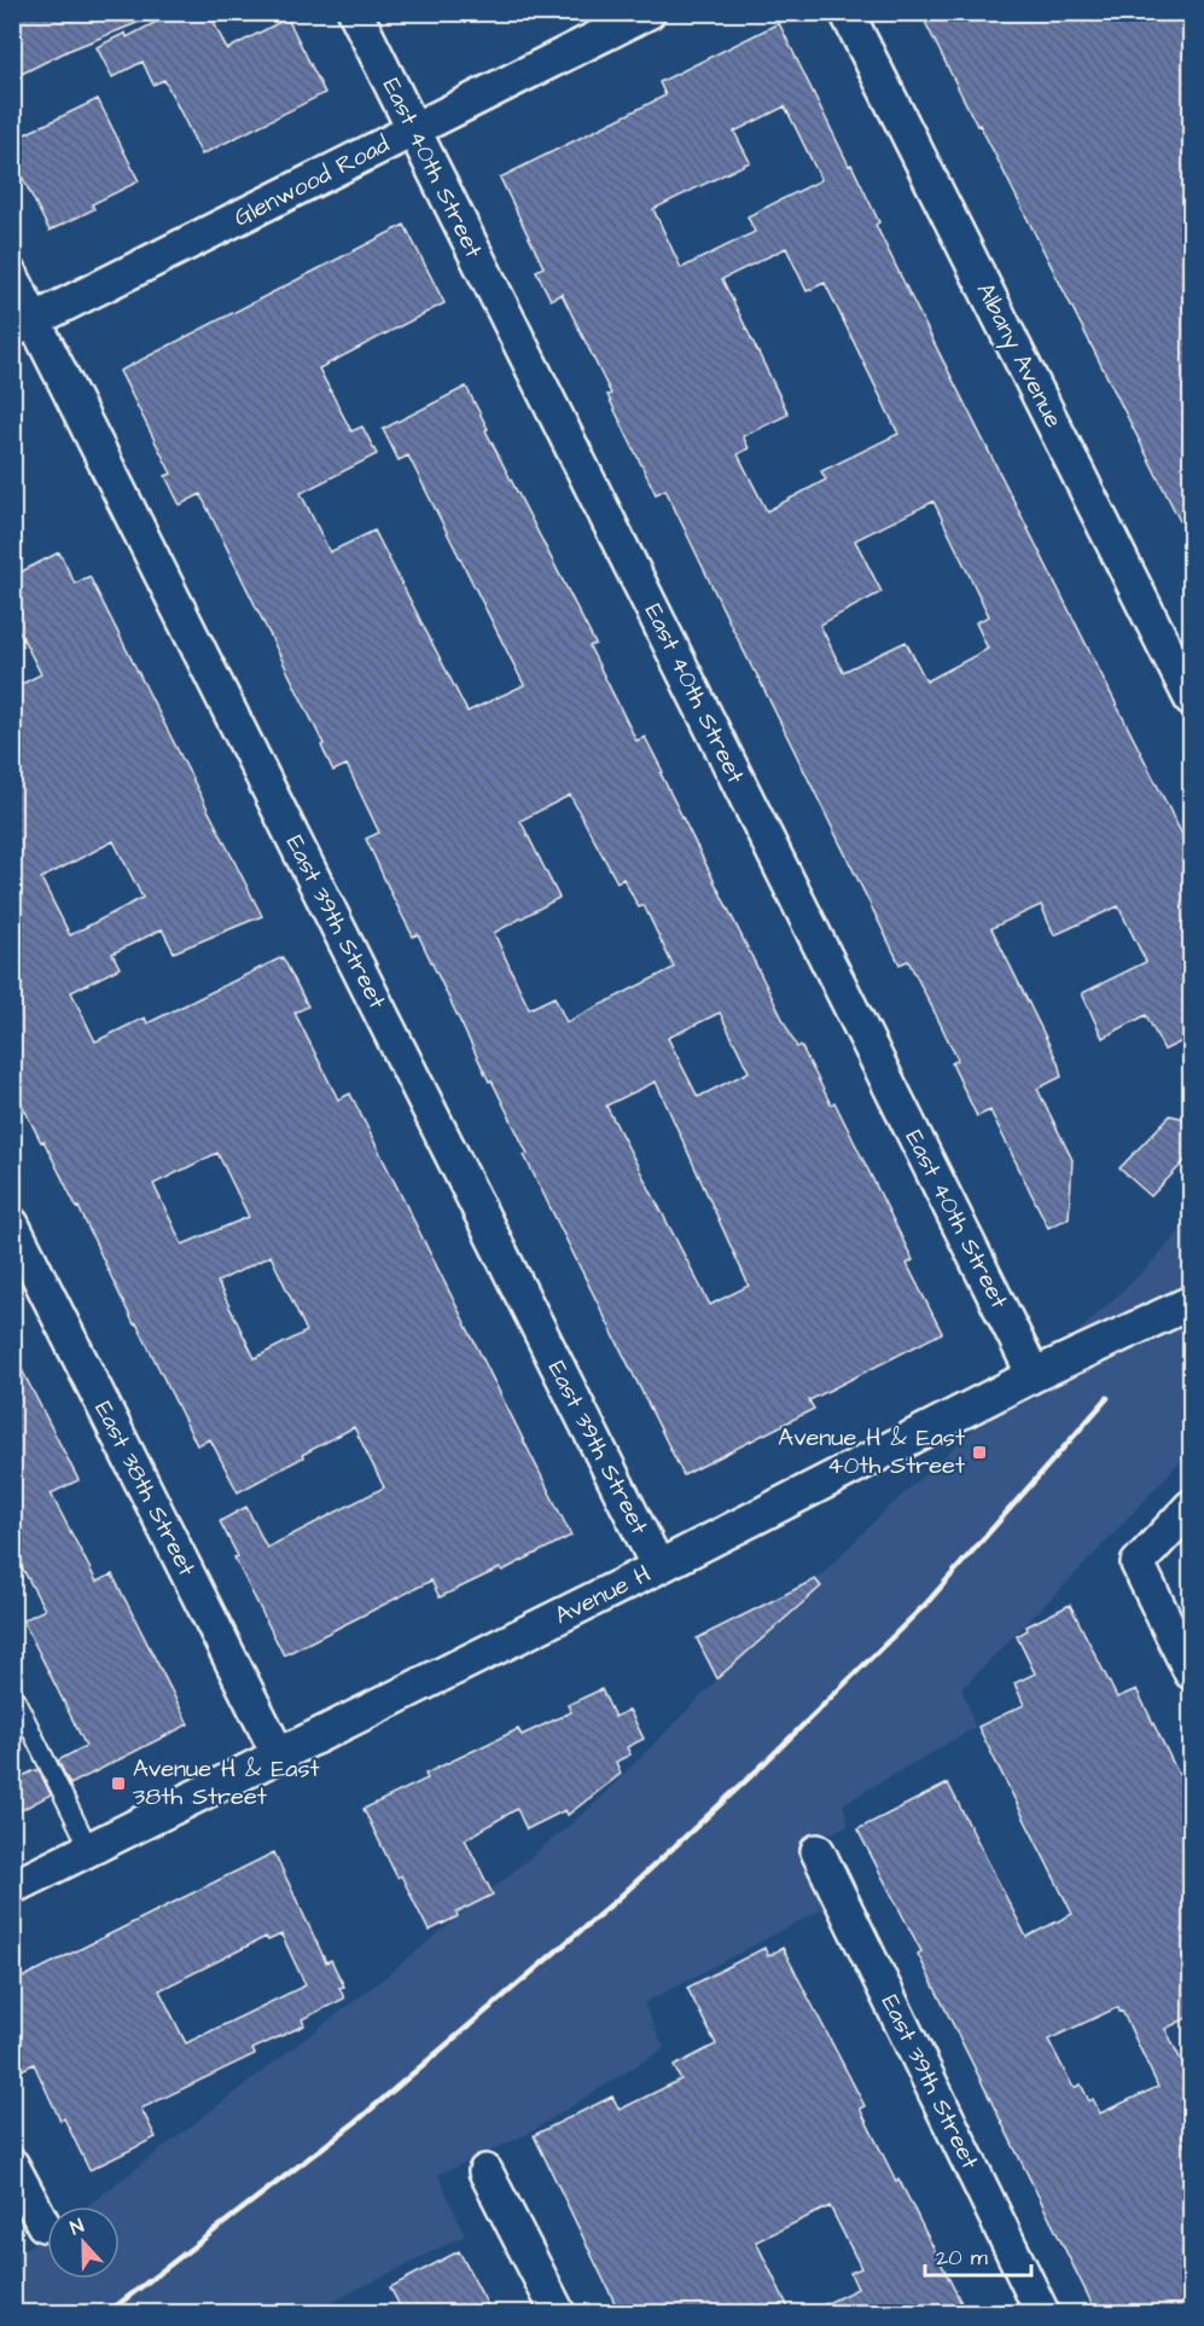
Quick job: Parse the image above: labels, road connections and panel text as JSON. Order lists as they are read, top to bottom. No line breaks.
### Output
{"streets":{"street":["East 40th Street","Glenwood Road","Albany Avenue","East 39th Street","East 38th Street","Avenue H"]},"crossings":[["East 40th Street","Glenwood Road"],["East 40th Street","Avenue H"],["Glenwood Road","East 39th Street"],["East 39th Street","Avenue H"],["East 38th Street","Avenue H"]],"places":{"transit":["Avenue H & East 40th Street","Avenue H & East 38th Street"]},"scale_bar":"20 m","north":"top"}
